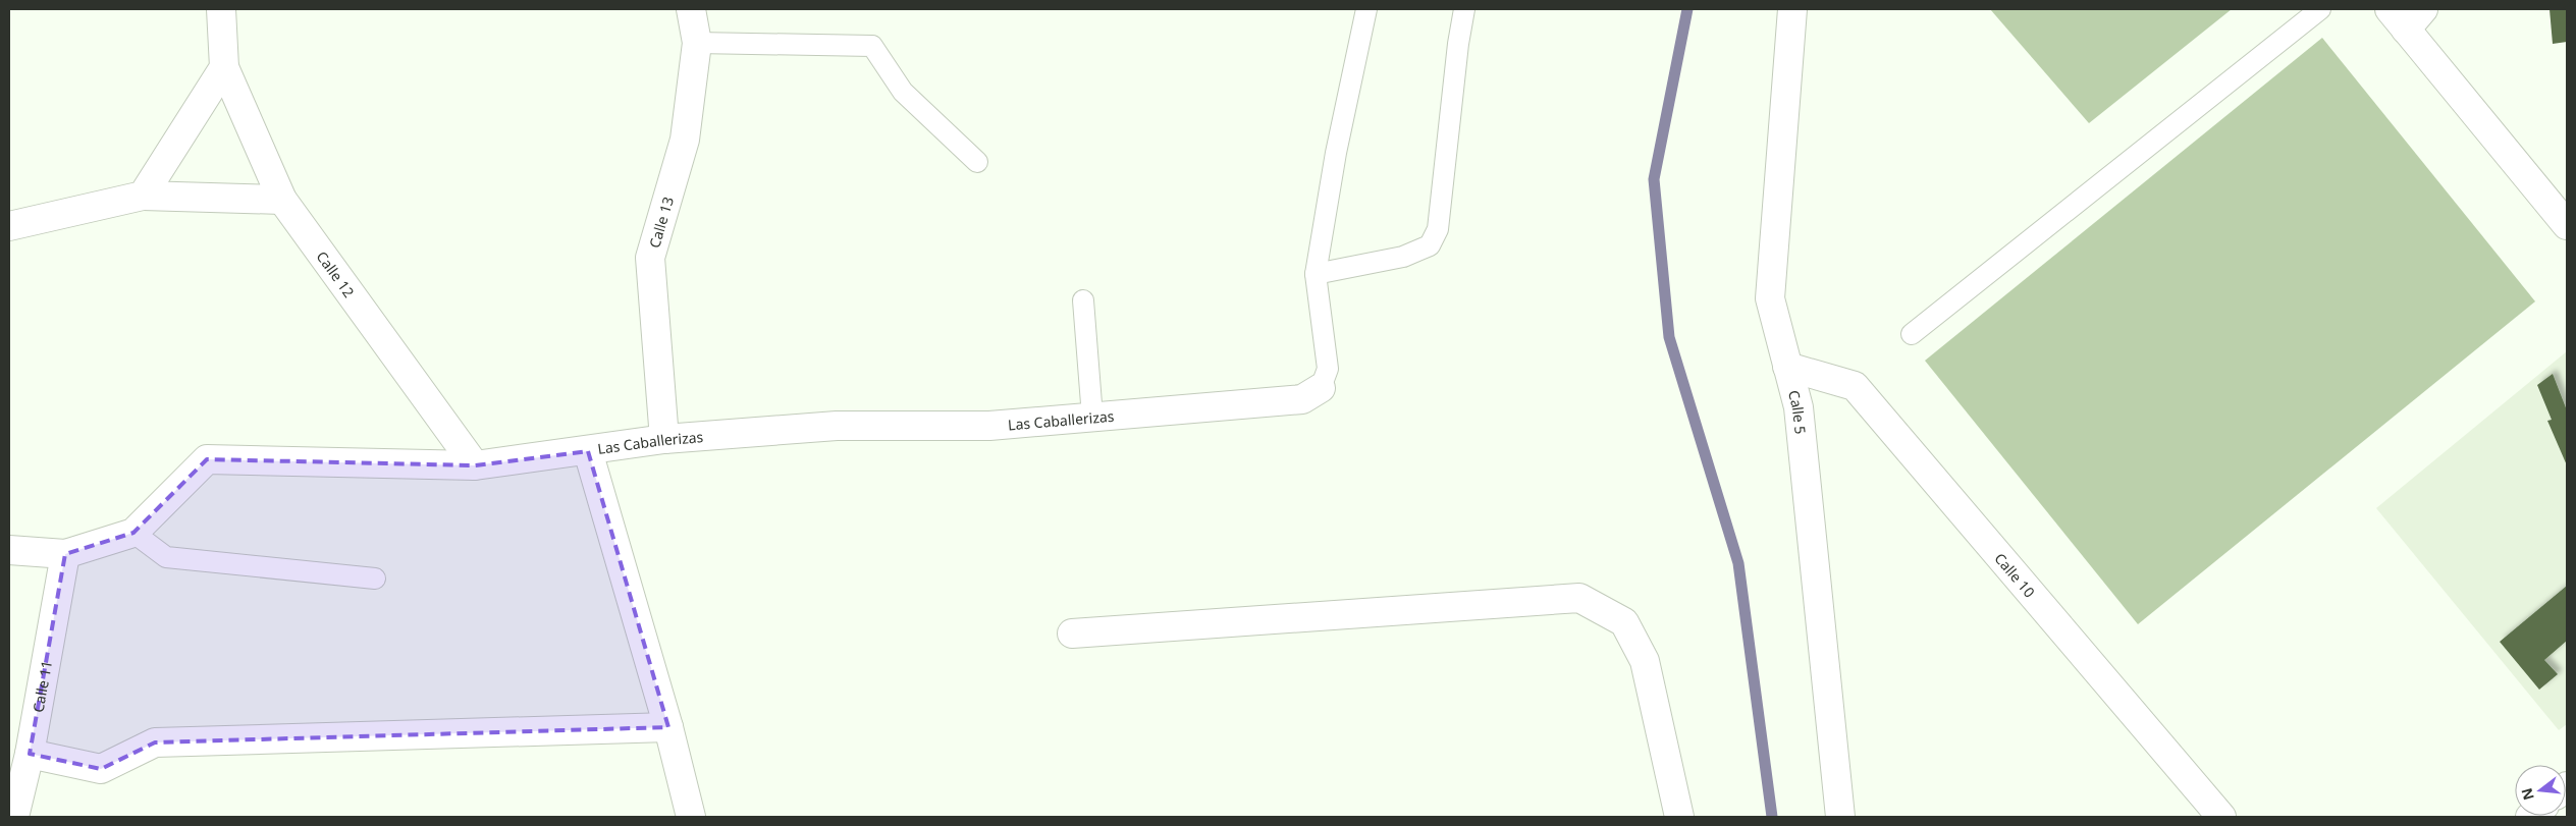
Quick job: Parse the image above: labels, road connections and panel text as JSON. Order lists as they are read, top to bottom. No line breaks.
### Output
{"streets":{"street":["Calle 13","Calle 12","Calle 5","Las Caballerizas","Calle 10","Calle 11"]},"crossings":[["Calle 13","Las Caballerizas"],["Calle 12","Las Caballerizas"],["Calle 5","Calle 10"],["Las Caballerizas","Calle 11"]],"north":"left"}
